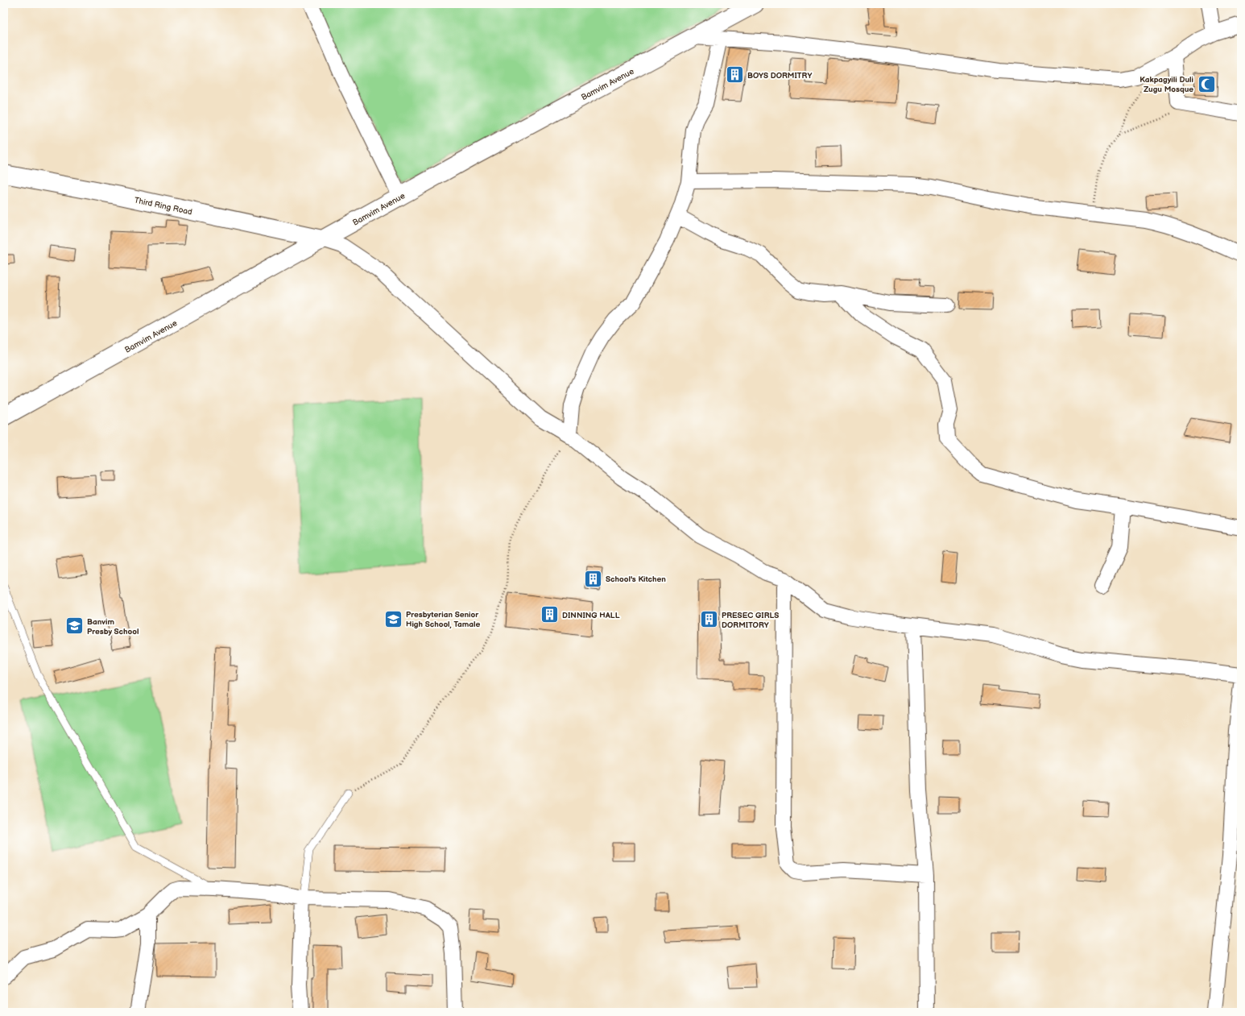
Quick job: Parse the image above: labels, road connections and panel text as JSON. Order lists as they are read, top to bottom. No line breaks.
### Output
{"streets":{"street":["Bamvim Avenue","Third Ring Road"]},"crossings":[["Bamvim Avenue","Third Ring Road"]],"places":{"building":["BOYS DORMITRY","School's Kitchen","DINNING HALL","PRESEC GIRLS DORMITORY"],"mosque":["Kakpagyili Duli Zugu Mosque"],"school or university":["Presbyterian Senior High School, Tamale","Banvim Presby School"]}}
